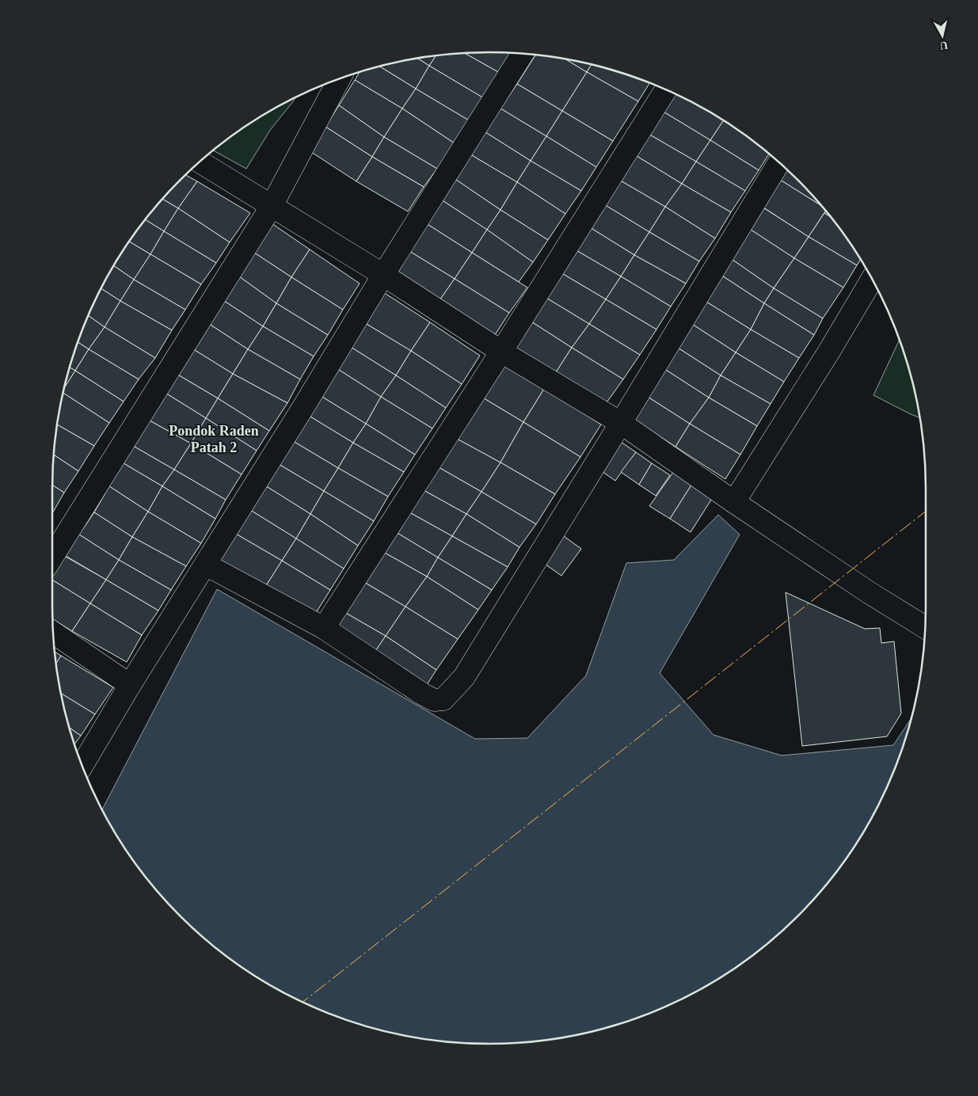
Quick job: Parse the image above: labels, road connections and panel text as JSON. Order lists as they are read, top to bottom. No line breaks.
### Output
{"districts":["Pondok Raden Patah 2"],"north":"bottom"}
